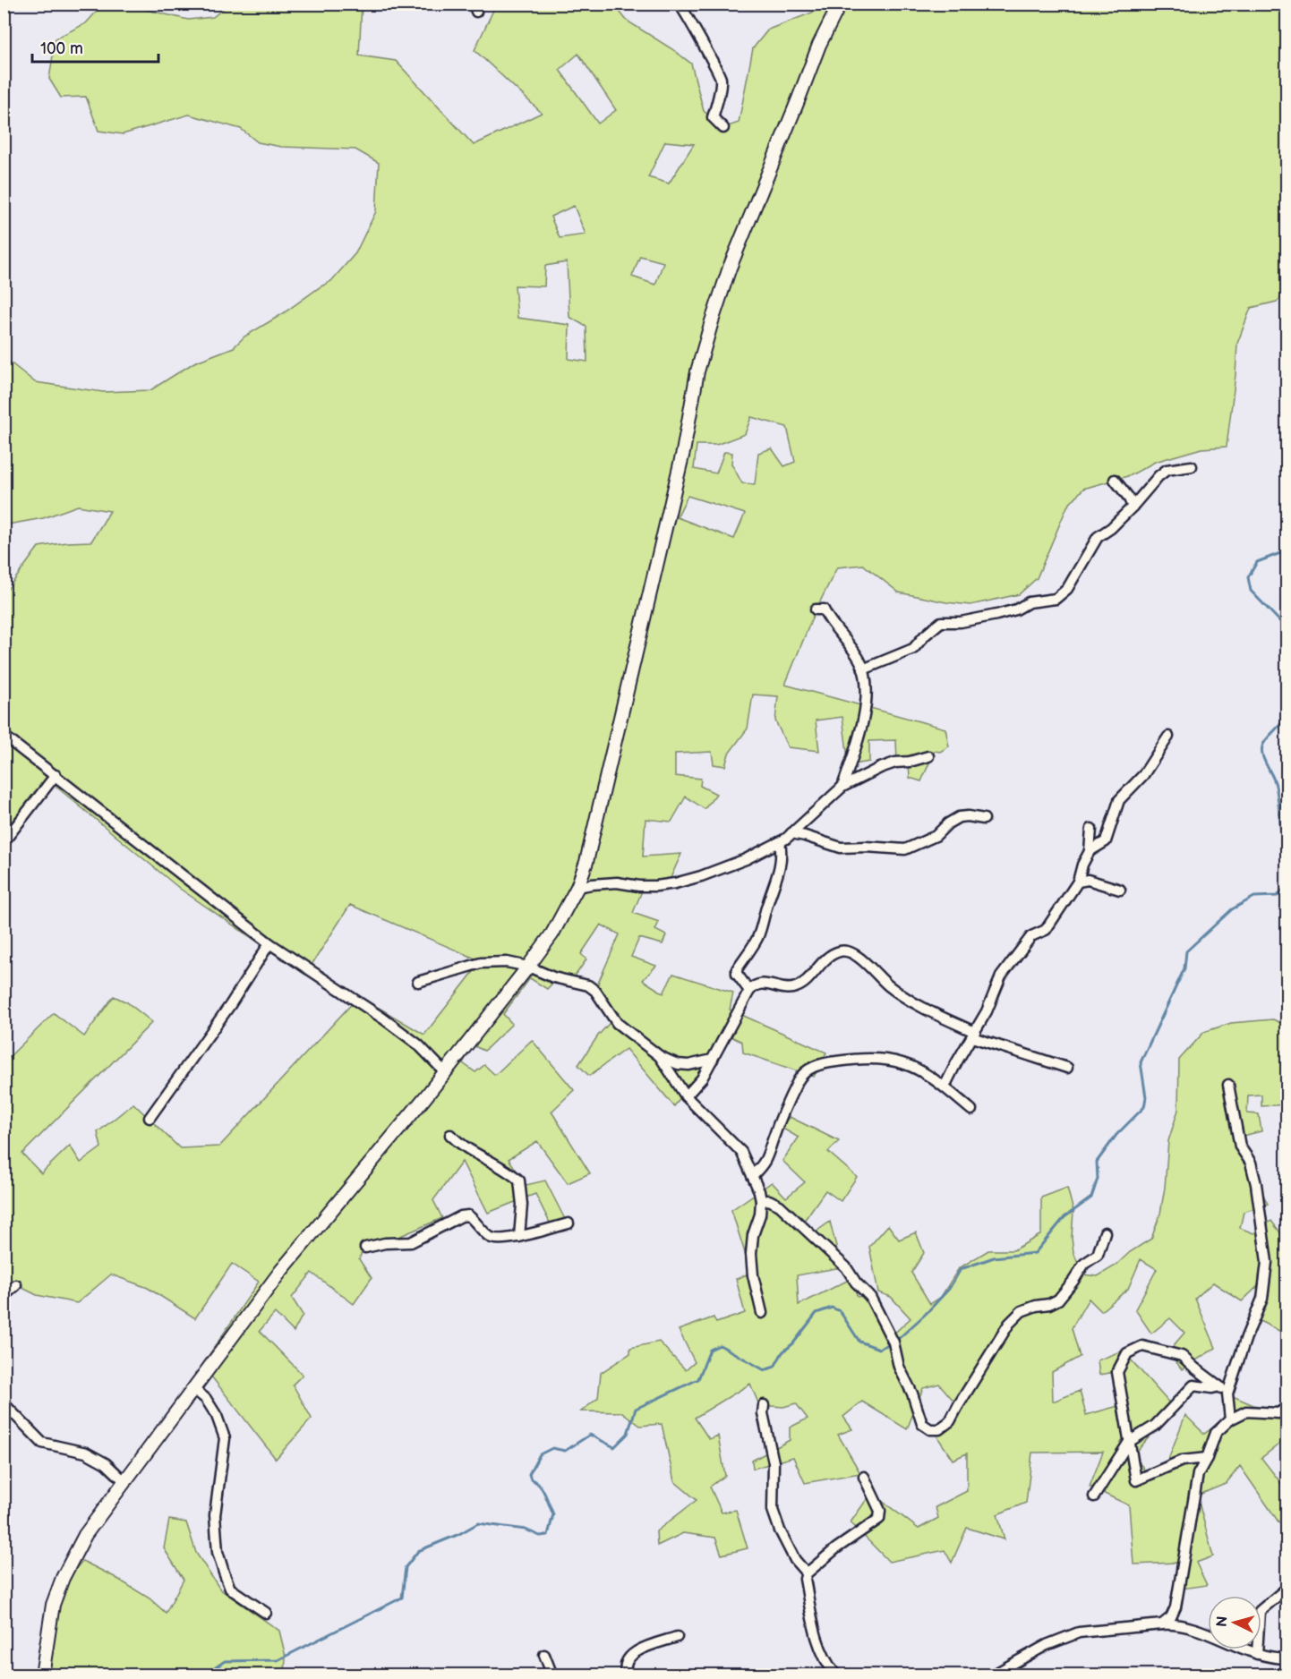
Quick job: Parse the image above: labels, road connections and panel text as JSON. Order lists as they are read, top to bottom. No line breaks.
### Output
{"scale_bar":"100 m","north":"left"}
